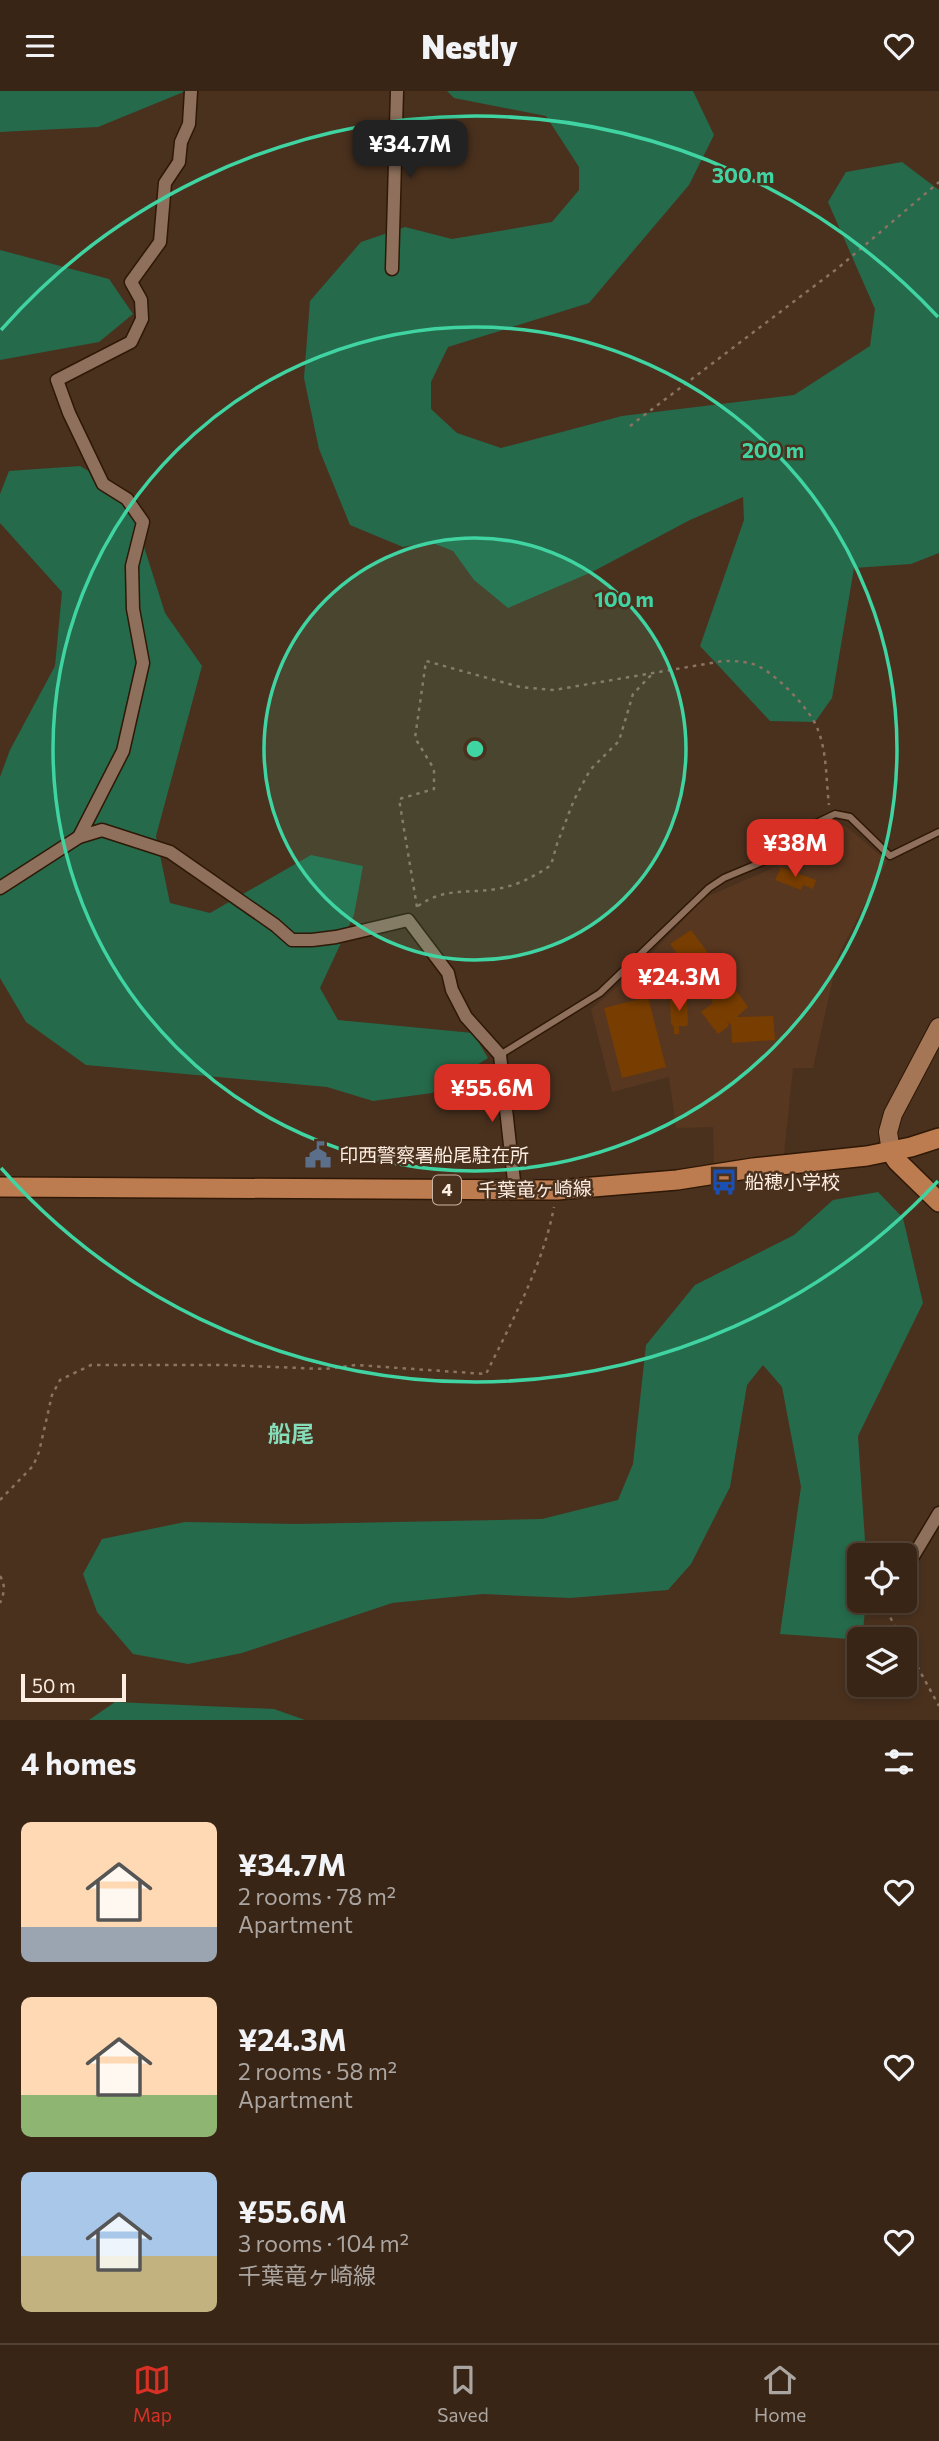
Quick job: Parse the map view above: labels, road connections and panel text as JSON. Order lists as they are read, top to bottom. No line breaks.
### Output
{"streets":{"main road":["千葉竜ヶ崎線","4"]},"districts":["船尾"],"places":{"public building":["印西警察署船尾駐在所"],"bus stop":["船穂小学校"]},"scale_bar":"50 m","page":{"header":"Nestly","price":["¥34.7M","¥38M","¥24.3M","¥55.6M"],"scale":"50 m","heading":"4 homes","list":[{"name":"¥34.7M","note":"2 rooms · 78 m² · Apartment"},{"name":"¥24.3M","note":"2 rooms · 58 m² · Apartment"},{"name":"¥55.6M","note":"3 rooms · 104 m² · 千葉竜ヶ崎線"}],"tabs":["Map","Saved","Home"]},"rings":["300 m","200 m","100 m"]}
